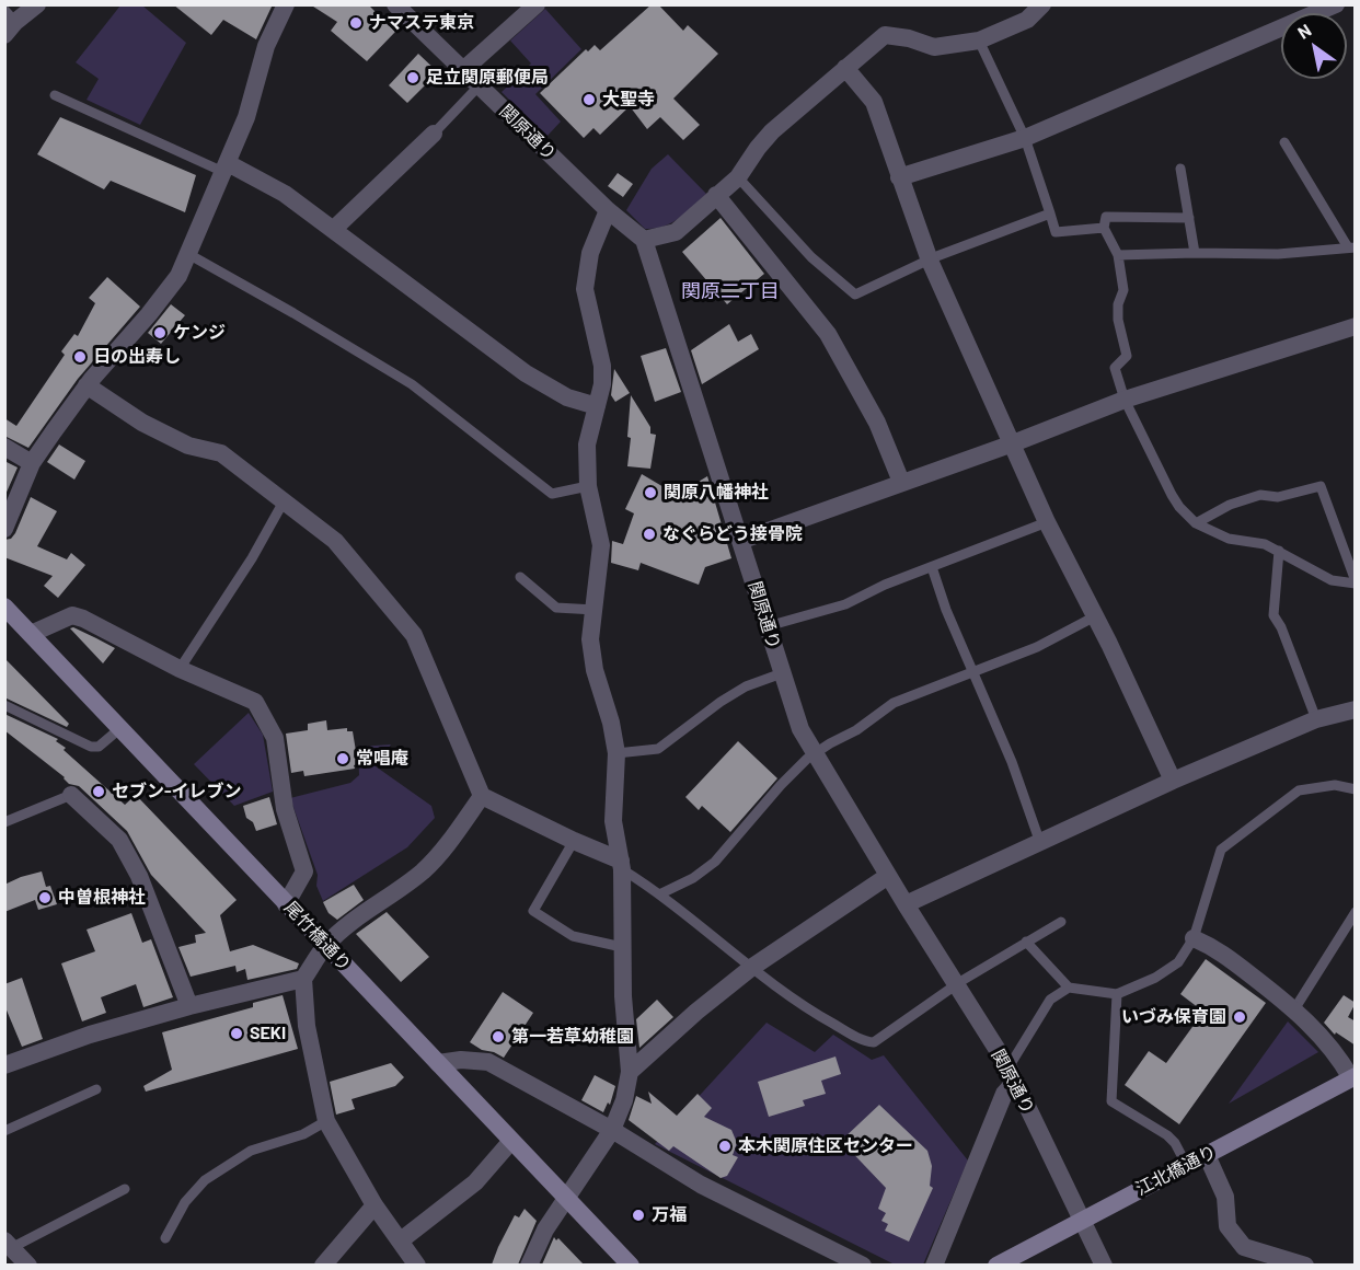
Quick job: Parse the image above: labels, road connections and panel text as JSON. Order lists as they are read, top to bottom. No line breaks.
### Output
{"streets":{"main road":["尾竹橋通り","江北橋通り"],"street":["関原通り"]},"crossings":[["関原通り","江北橋通り"]],"districts":["関原二丁目"],"places":["ナマステ東京","足立関原郵便局","大聖寺","ケンジ","日の出寿し","関原八幡神社","なぐらどう接骨院","常唱庵","セブン-イレブン","中曽根神社","いづみ保育園","SEKI","第一若草幼稚園","本木関原住区センター","万福"],"north":"top left"}
